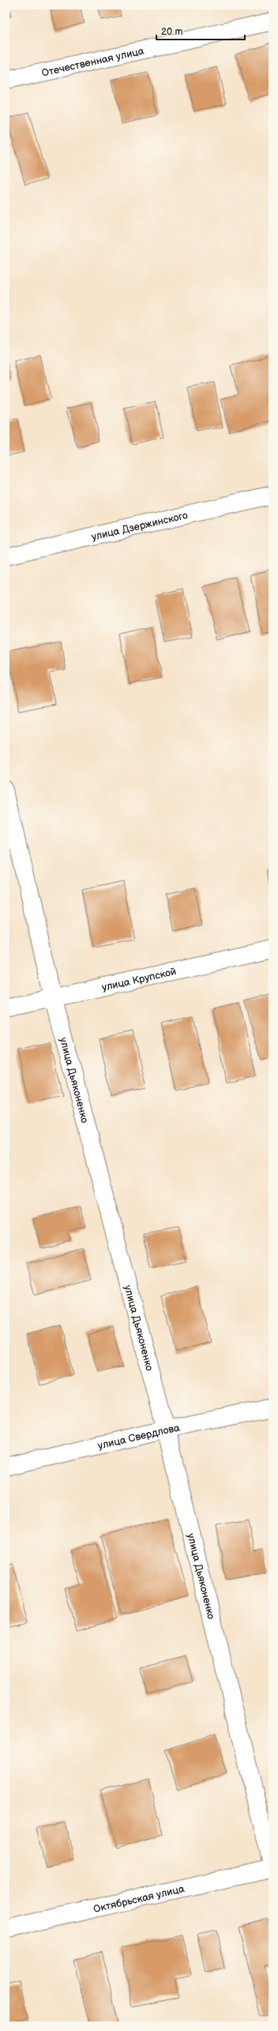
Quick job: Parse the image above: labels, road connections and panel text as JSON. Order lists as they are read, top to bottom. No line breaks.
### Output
{"streets":{"street":["Отечественная улица","улица Дзержинского","улица Крупской","улица Дьяконенко","улица Свердлова","Октябрьская улица"]},"crossings":[["улица Крупской","улица Дьяконенко"],["улица Дьяконенко","улица Свердлова"],["улица Дьяконенко","Октябрьская улица"]],"scale_bar":"20 m"}
